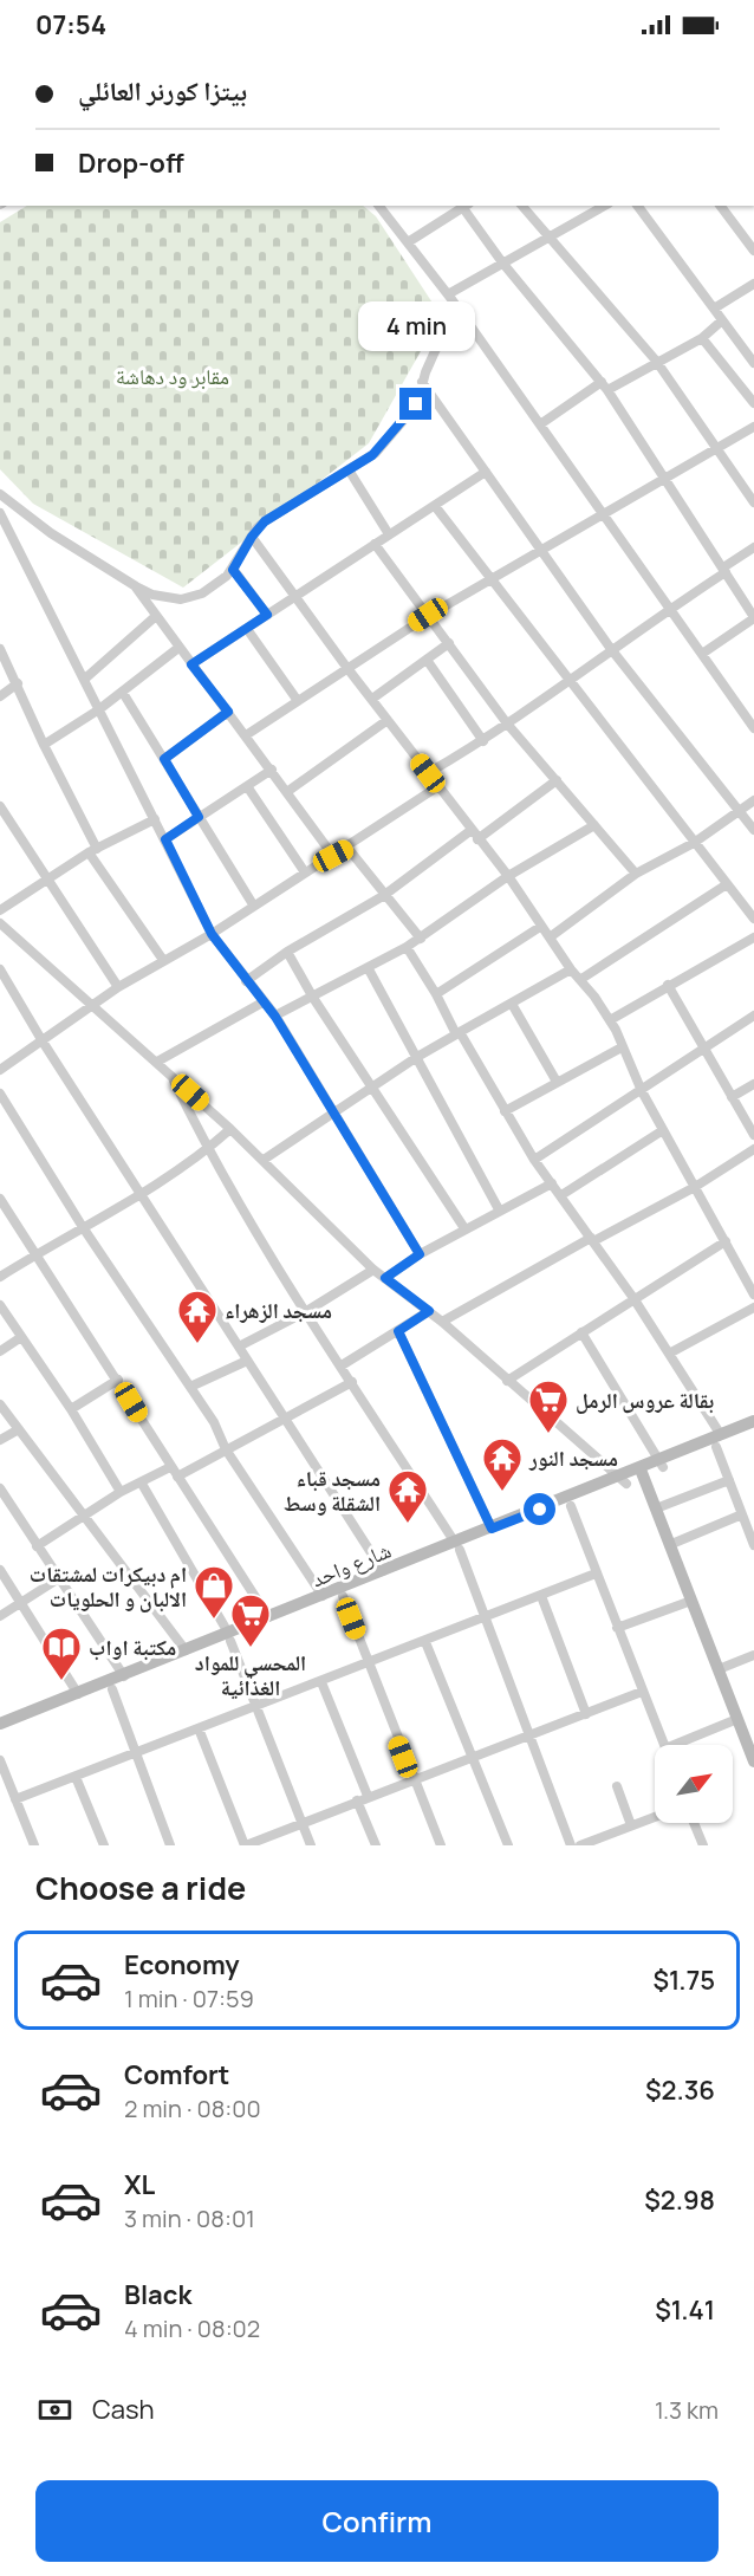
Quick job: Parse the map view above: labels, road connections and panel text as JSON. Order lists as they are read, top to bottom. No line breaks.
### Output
{"streets":{"street":["شارع واحد"]},"parks":["مقابر ود دهاشة"],"places":{"temple":["مسجد الزهراء","مسجد النور","مسجد قباء الشقلة وسط"],"supermarket":["بقالة عروس الرمل","المحسي للمواد الغذائية"],"shop":["ام دبيكرات لمشتقات الالبان و الحلويات"],"library":["مكتبة اواب"]},"north":"top right","page":{"status":"07:54","banner":["بيتزا كورنر العائلي","Drop-off"],"bubble":"4 min","heading":"Choose a ride","list":[{"name":"Economy","note":"1 min · 07:59","value":"$1.75"},{"name":"Comfort","note":"2 min · 08:00","value":"$2.36"},{"name":"XL","note":"3 min · 08:01","value":"$2.98"},{"name":"Black","note":"4 min · 08:02","value":"$1.41"}],"pay":["Cash","1.3 km"],"buttons":"Confirm"}}
